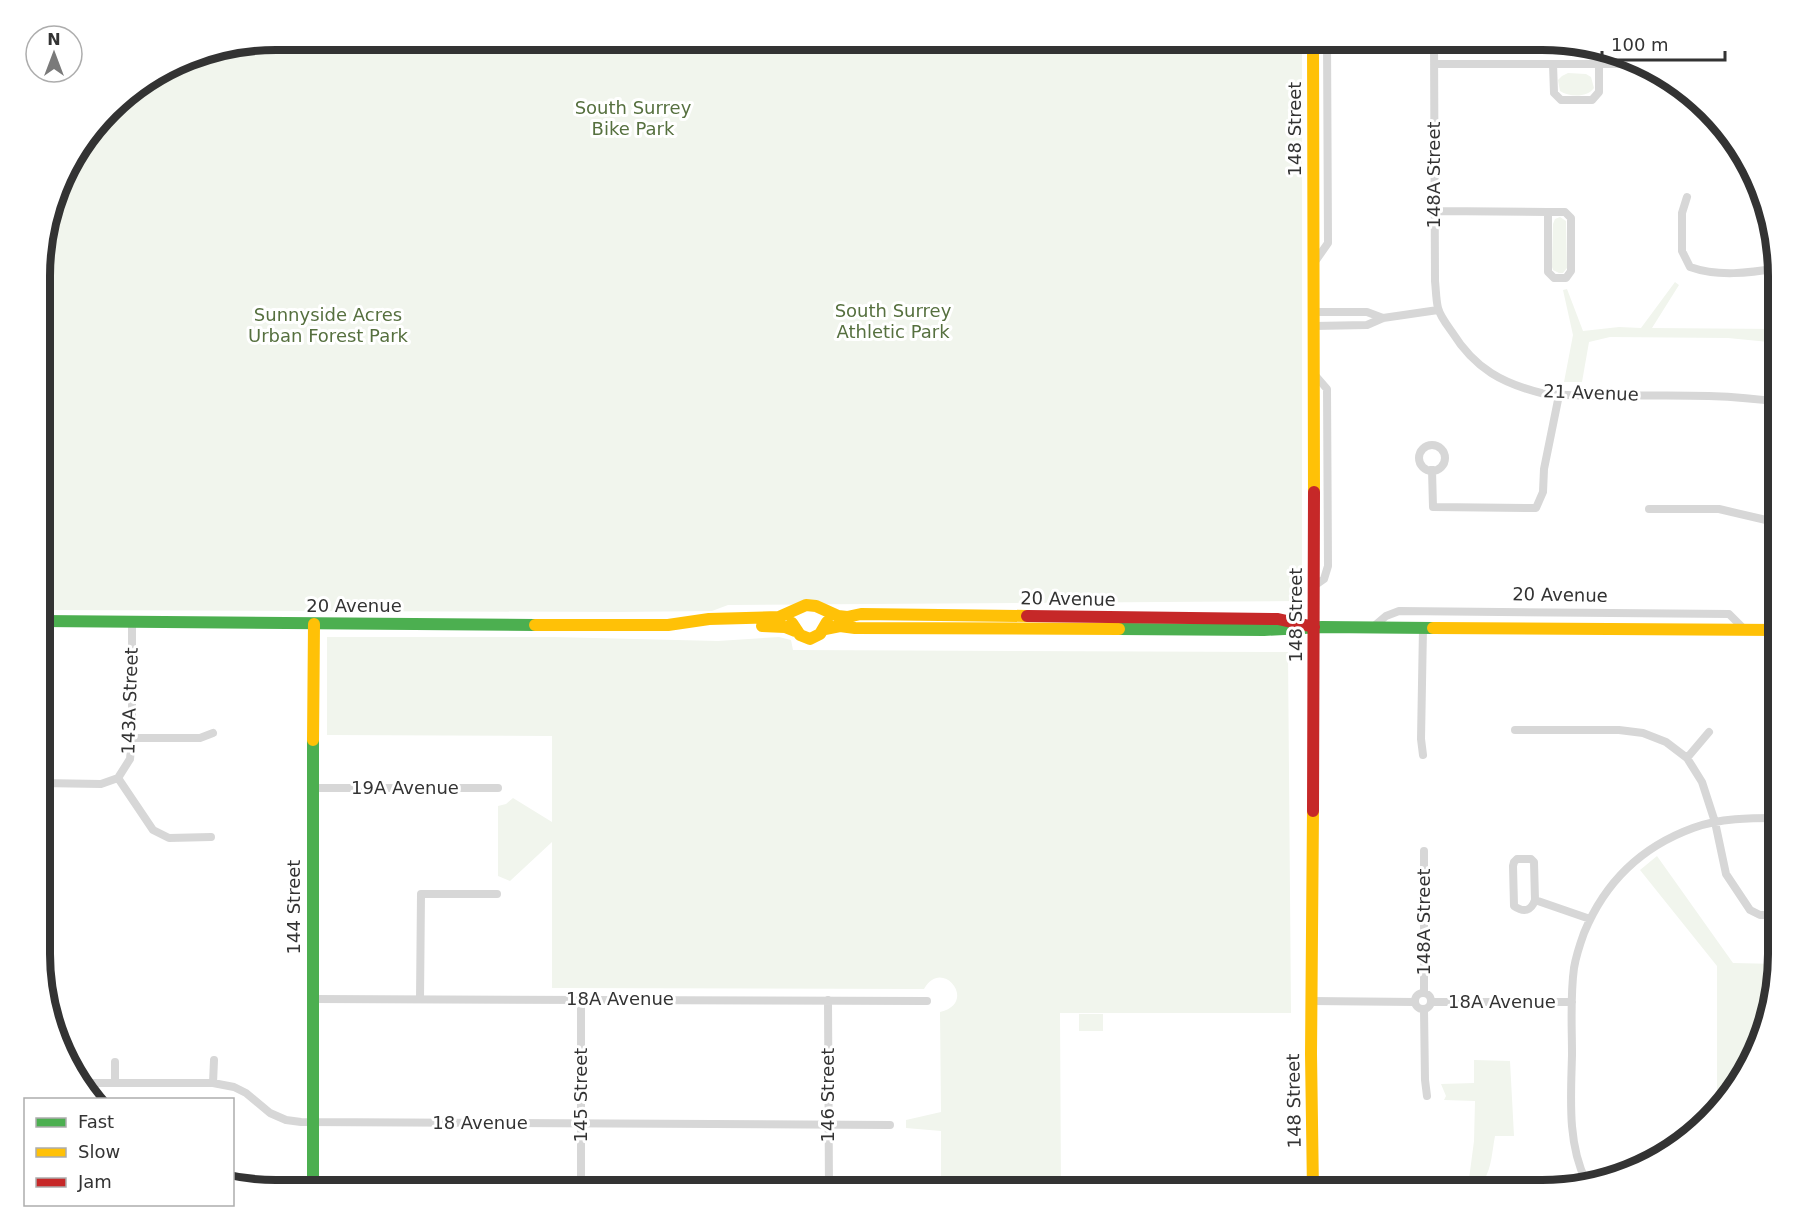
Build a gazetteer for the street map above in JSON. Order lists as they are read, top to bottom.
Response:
{
  "streets": {
    "street": [
      "148 Street",
      "148A Street",
      "21 Avenue",
      "20 Avenue",
      "143A Street",
      "19A Avenue",
      "144 Street",
      "18A Avenue",
      "145 Street",
      "146 Street",
      "18 Avenue"
    ]
  },
  "crossings": [
    ["148 Street", "20 Avenue"],
    ["148A Street", "21 Avenue"],
    ["148A Street", "18A Avenue"],
    ["20 Avenue", "143A Street"],
    ["20 Avenue", "144 Street"],
    ["19A Avenue", "144 Street"],
    ["144 Street", "18A Avenue"],
    ["144 Street", "18 Avenue"],
    ["18A Avenue", "145 Street"],
    ["18A Avenue", "146 Street"],
    ["145 Street", "18 Avenue"],
    ["146 Street", "18 Avenue"]
  ],
  "parks": ["South Surrey Bike Park", "South Surrey Athletic Park", "Sunnyside Acres Urban Forest Park"],
  "legend": ["Fast", "Slow", "Jam"],
  "scale_bar": "100 m",
  "north": "top"
}
